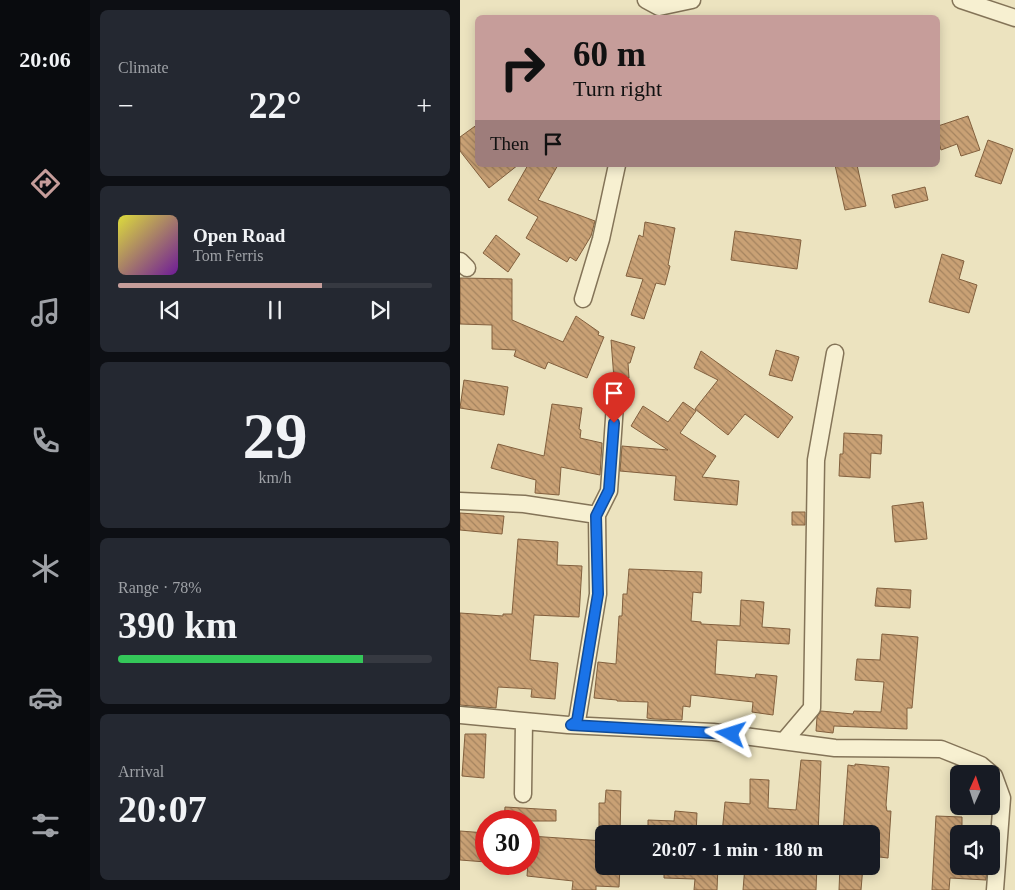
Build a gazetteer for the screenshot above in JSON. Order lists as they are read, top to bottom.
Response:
{
  "north": "top",
  "page": {
    "tabs": "20:06",
    "tile": [
      "Climate",
      ["29", "km/h"],
      ["Range · 78%", "390 km"],
      ["Arrival", "20:07"]
    ],
    "turn": ["60 m", "Turn right"],
    "heat": ["−", "22°", "+"],
    "then": "Then",
    "song": ["Open Road", "Tom Ferris"],
    "limit": "30",
    "trip": "20:07 · 1 min · 180 m"
  }
}
